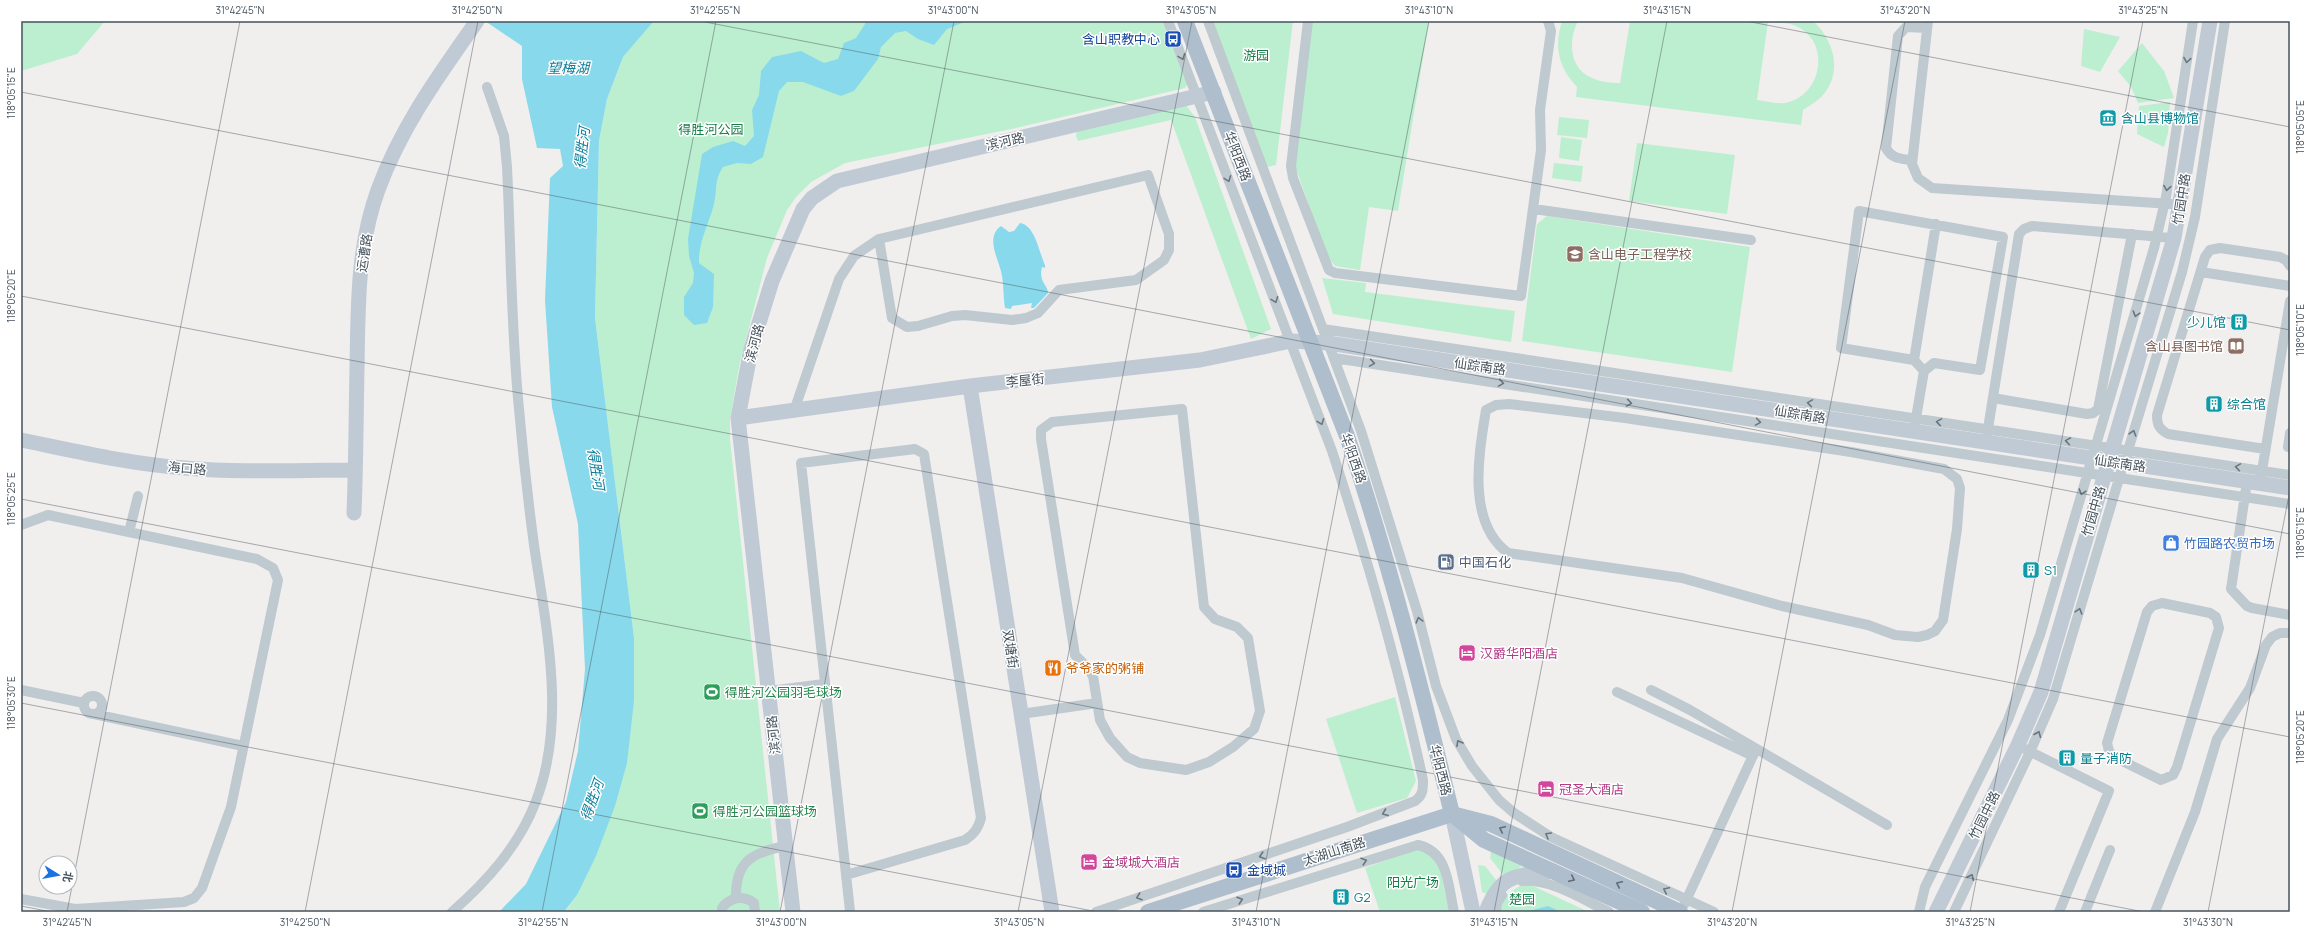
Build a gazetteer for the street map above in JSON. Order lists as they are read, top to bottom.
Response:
{
  "streets": {
    "main road": [
      "滨河路",
      "华阳西路",
      "竹园中路",
      "运漕路",
      "仙踪南路",
      "李屋街",
      "海口路",
      "双塘街",
      "太湖山南路"
    ]
  },
  "crossings": [
    ["滨河路", "华阳西路"],
    ["滨河路", "李屋街"],
    ["华阳西路", "仙踪南路"],
    ["华阳西路", "李屋街"],
    ["华阳西路", "太湖山南路"],
    ["竹园中路", "仙踪南路"],
    ["运漕路", "海口路"],
    ["仙踪南路", "李屋街"],
    ["李屋街", "双塘街"]
  ],
  "water": ["望梅湖", "得胜河"],
  "parks": [
    "游园",
    "得胜河公园",
    "阳光广场",
    "楚园"
  ],
  "places": {
    "bus stop": ["含山职教中心", "金域城"],
    "museum": ["含山县博物馆"],
    "school or university": ["含山电子工程学校"],
    "building": [
      "少儿馆",
      "综合馆",
      "S1",
      "量子消防",
      "G2"
    ],
    "library": ["含山县图书馆"],
    "shop": ["竹园路农贸市场"],
    "fuel station": ["中国石化"],
    "hotel": ["汉爵华阳酒店", "冠圣大酒店", "金域城大酒店"],
    "restaurant": ["爷爷家的粥铺"],
    "sports": ["得胜河公园羽毛球场", "得胜河公园篮球场"]
  },
  "north": "right",
  "coordinates": [
    "31°42'45\"N",
    "31°42'50\"N",
    "31°42'55\"N",
    "31°43'00\"N",
    "31°43'05\"N",
    "31°43'10\"N",
    "31°43'15\"N",
    "31°43'20\"N",
    "31°43'25\"N",
    "118°05'15\"E",
    "118°05'05\"E",
    "118°05'20\"E",
    "118°05'10\"E",
    "118°05'25\"E",
    "118°05'30\"E",
    "31°43'30\"N"
  ]
}
